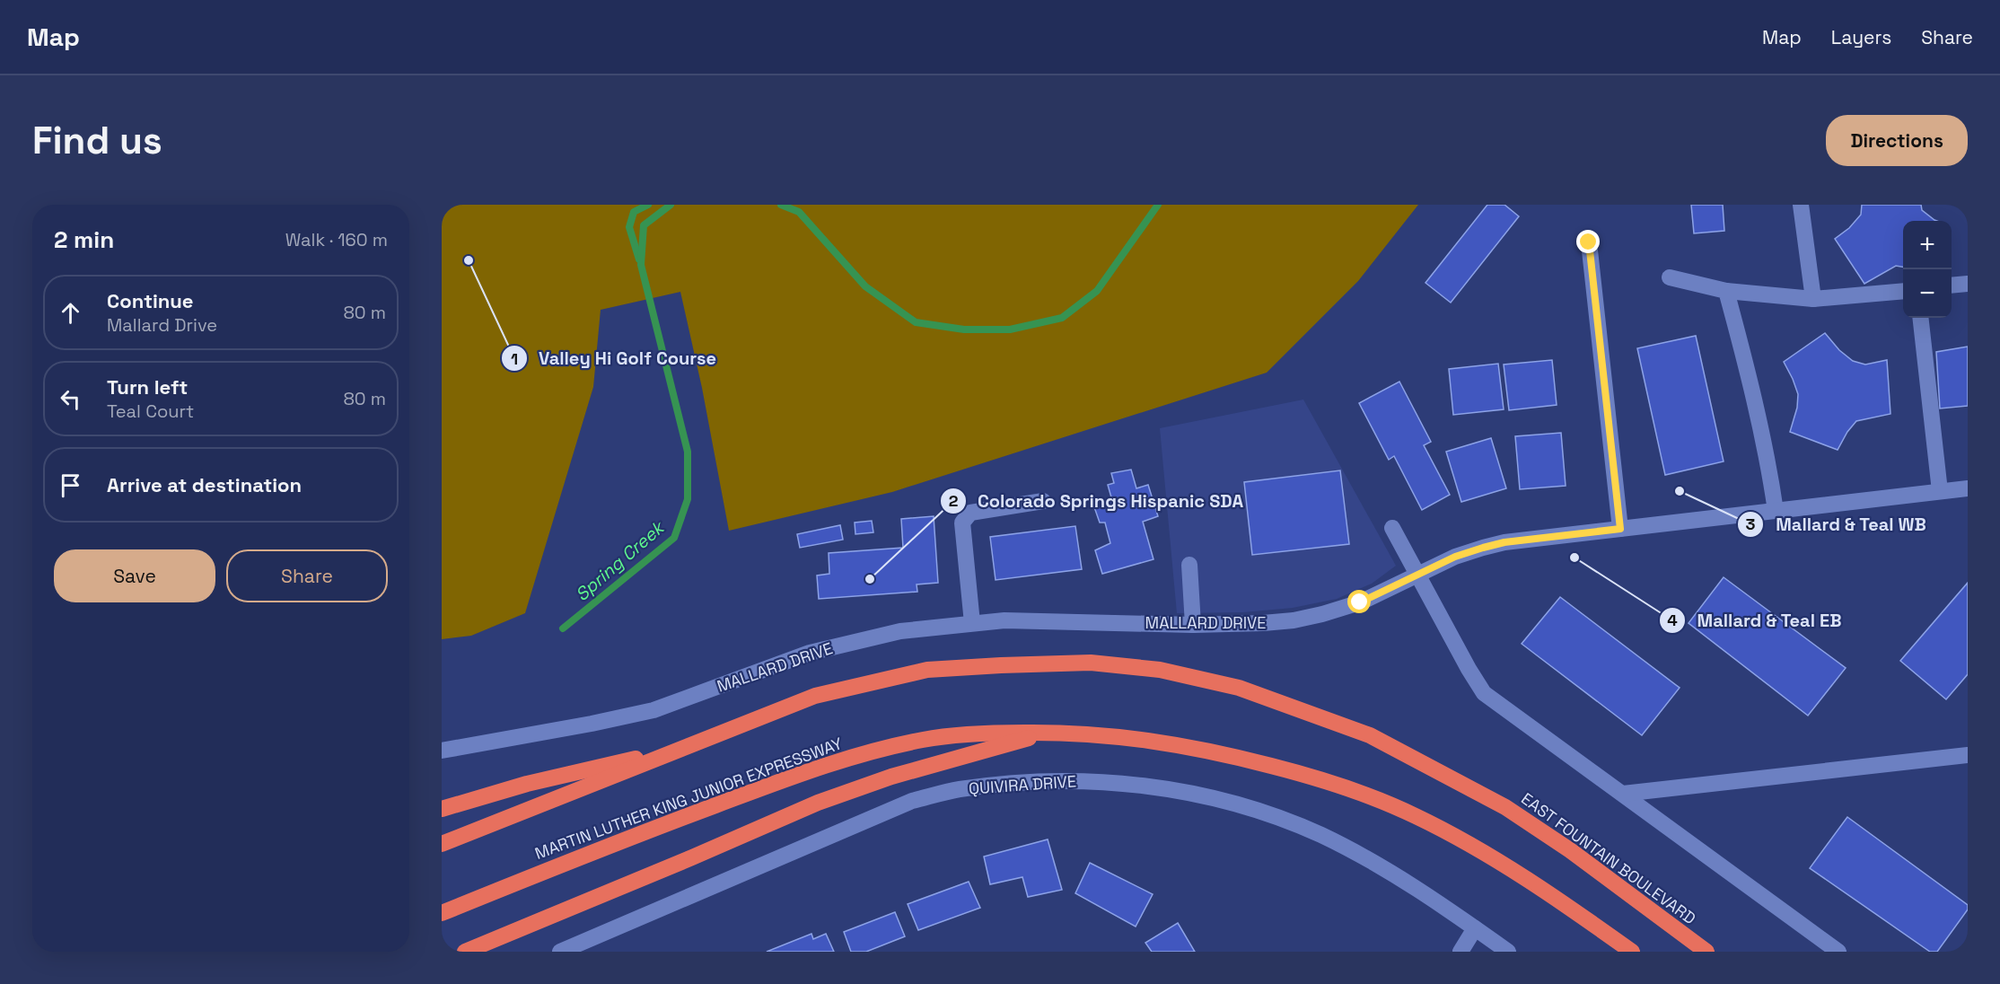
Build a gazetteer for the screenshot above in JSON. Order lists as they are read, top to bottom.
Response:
{
  "streets": {
    "highway": ["MARTIN LUTHER KING JUNIOR EXPRESSWAY", "EAST FOUNTAIN BOULEVARD"],
    "street": ["MALLARD DRIVE", "QUIVIRA DRIVE"]
  },
  "water": ["Spring Creek"],
  "places": [
    "Valley Hi Golf Course",
    "Mallard & Teal WB",
    "Mallard & Teal EB",
    "Colorado Springs Hispanic SDA"
  ],
  "page": {
    "header": "Map",
    "nav": ["Map", "Layers", "Share"],
    "buttons": [
      "Directions",
      ["Save", "Share"]
    ],
    "title": "Find us",
    "heading": ["2 min", "Walk · 160 m"],
    "map_buttons": ["+", "−"],
    "list": [
      ["Continue", "Mallard Drive", "80 m"],
      ["Turn left", "Teal Court", "80 m"],
      "Arrive at destination"
    ]
  }
}
